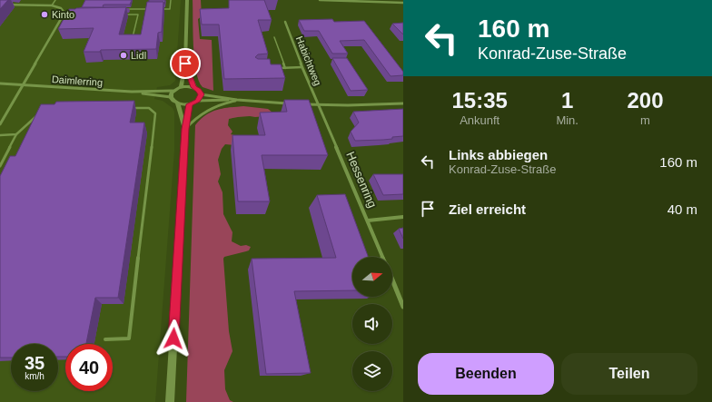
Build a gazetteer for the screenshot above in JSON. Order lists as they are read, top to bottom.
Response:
{
  "streets": {
    "street": ["Habichtweg", "Daimlerring", "Hessenring"]
  },
  "crossings": [
    ["Habichtweg", "Hessenring"]
  ],
  "places": ["Kinto", "Lidl"],
  "north": "right",
  "page": {
    "turn": ["160 m", "Konrad-Zuse-Straße"],
    "eta": [
      "15:35",
      "Ankunft",
      "1",
      "Min.",
      "200",
      "m"
    ],
    "list": [
      {
        "name": "Links abbiegen",
        "note": "Konrad-Zuse-Straße",
        "value": "160 m"
      },
      {
        "name": "Ziel erreicht",
        "value": "40 m"
      }
    ],
    "speed": "35 km/h",
    "limit": "40",
    "buttons": ["Beenden", "Teilen"]
  }
}
